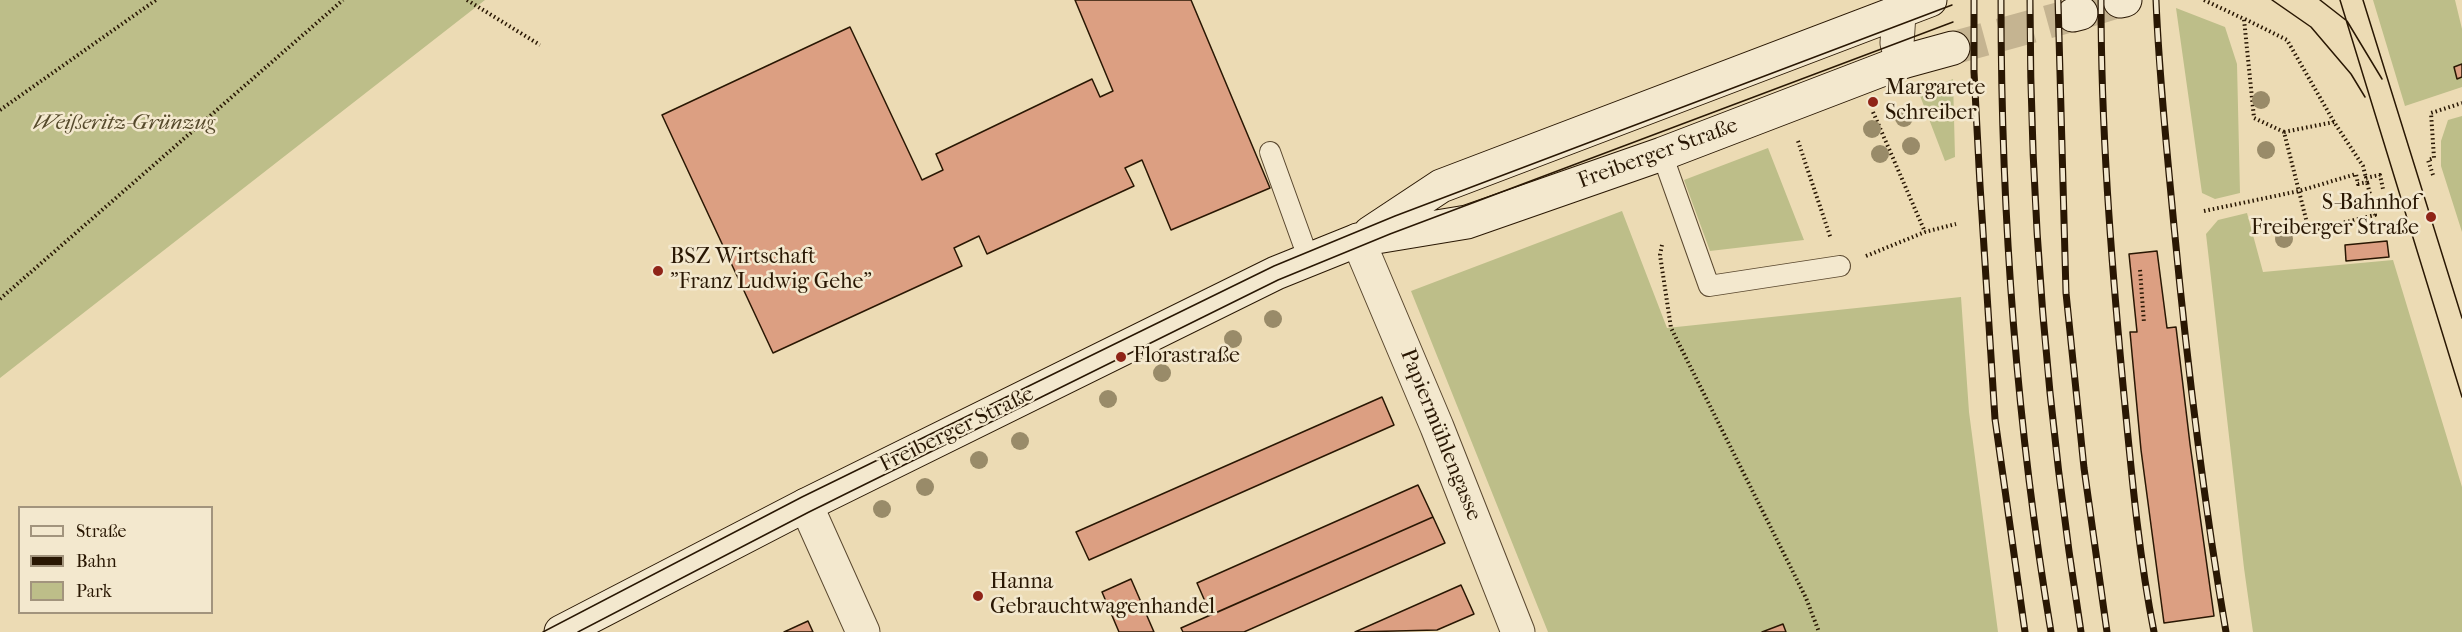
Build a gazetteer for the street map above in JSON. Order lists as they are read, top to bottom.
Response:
{
  "streets": {
    "street": ["Freiberger Straße", "Papiermühlengasse"]
  },
  "crossings": [
    ["Freiberger Straße", "Papiermühlengasse"]
  ],
  "parks": ["Weißeritz-Grünzug"],
  "places": [
    "Margarete Schreiber",
    "S-Bahnhof Freiberger Straße",
    "BSZ Wirtschaft \"Franz Ludwig Gehe\"",
    "Florastraße",
    "Hanna Gebrauchtwagenhandel"
  ],
  "legend": ["Straße", "Bahn", "Park"]
}
